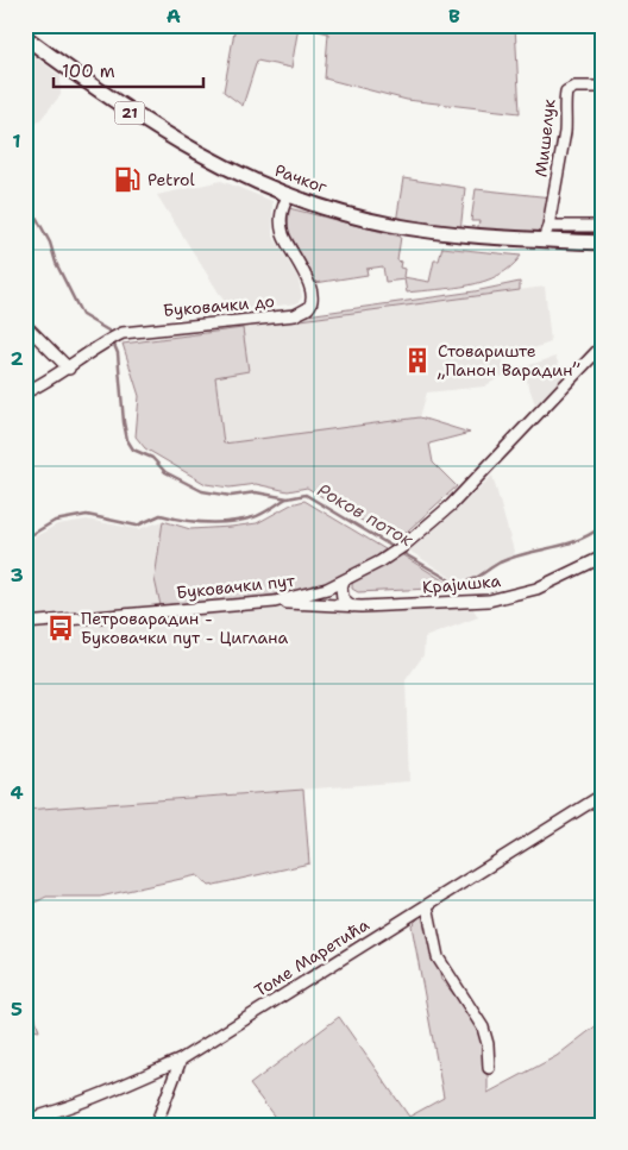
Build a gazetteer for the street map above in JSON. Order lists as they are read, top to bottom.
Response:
{
  "streets": {
    "main road": ["21", "Рачког"],
    "street": [
      "Мишелук",
      "Буковачки до",
      "Крајишка",
      "Буковачки пут",
      "Томе Маретића"
    ]
  },
  "crossings": [
    ["Рачког", "Буковачки до"],
    ["Крајишка", "Буковачки пут"]
  ],
  "water": ["Роков поток"],
  "places": {
    "fuel station": ["Petrol"],
    "building": ["Стовариште „Панон Варадин”"],
    "bus stop": ["Петроварадин - Буковачки пут - Циглана"]
  },
  "scale_bar": "100 m",
  "grid": {
    "columns": ["A", "B"],
    "rows": [
      "1",
      "2",
      "3",
      "4",
      "5"
    ]
  }
}
